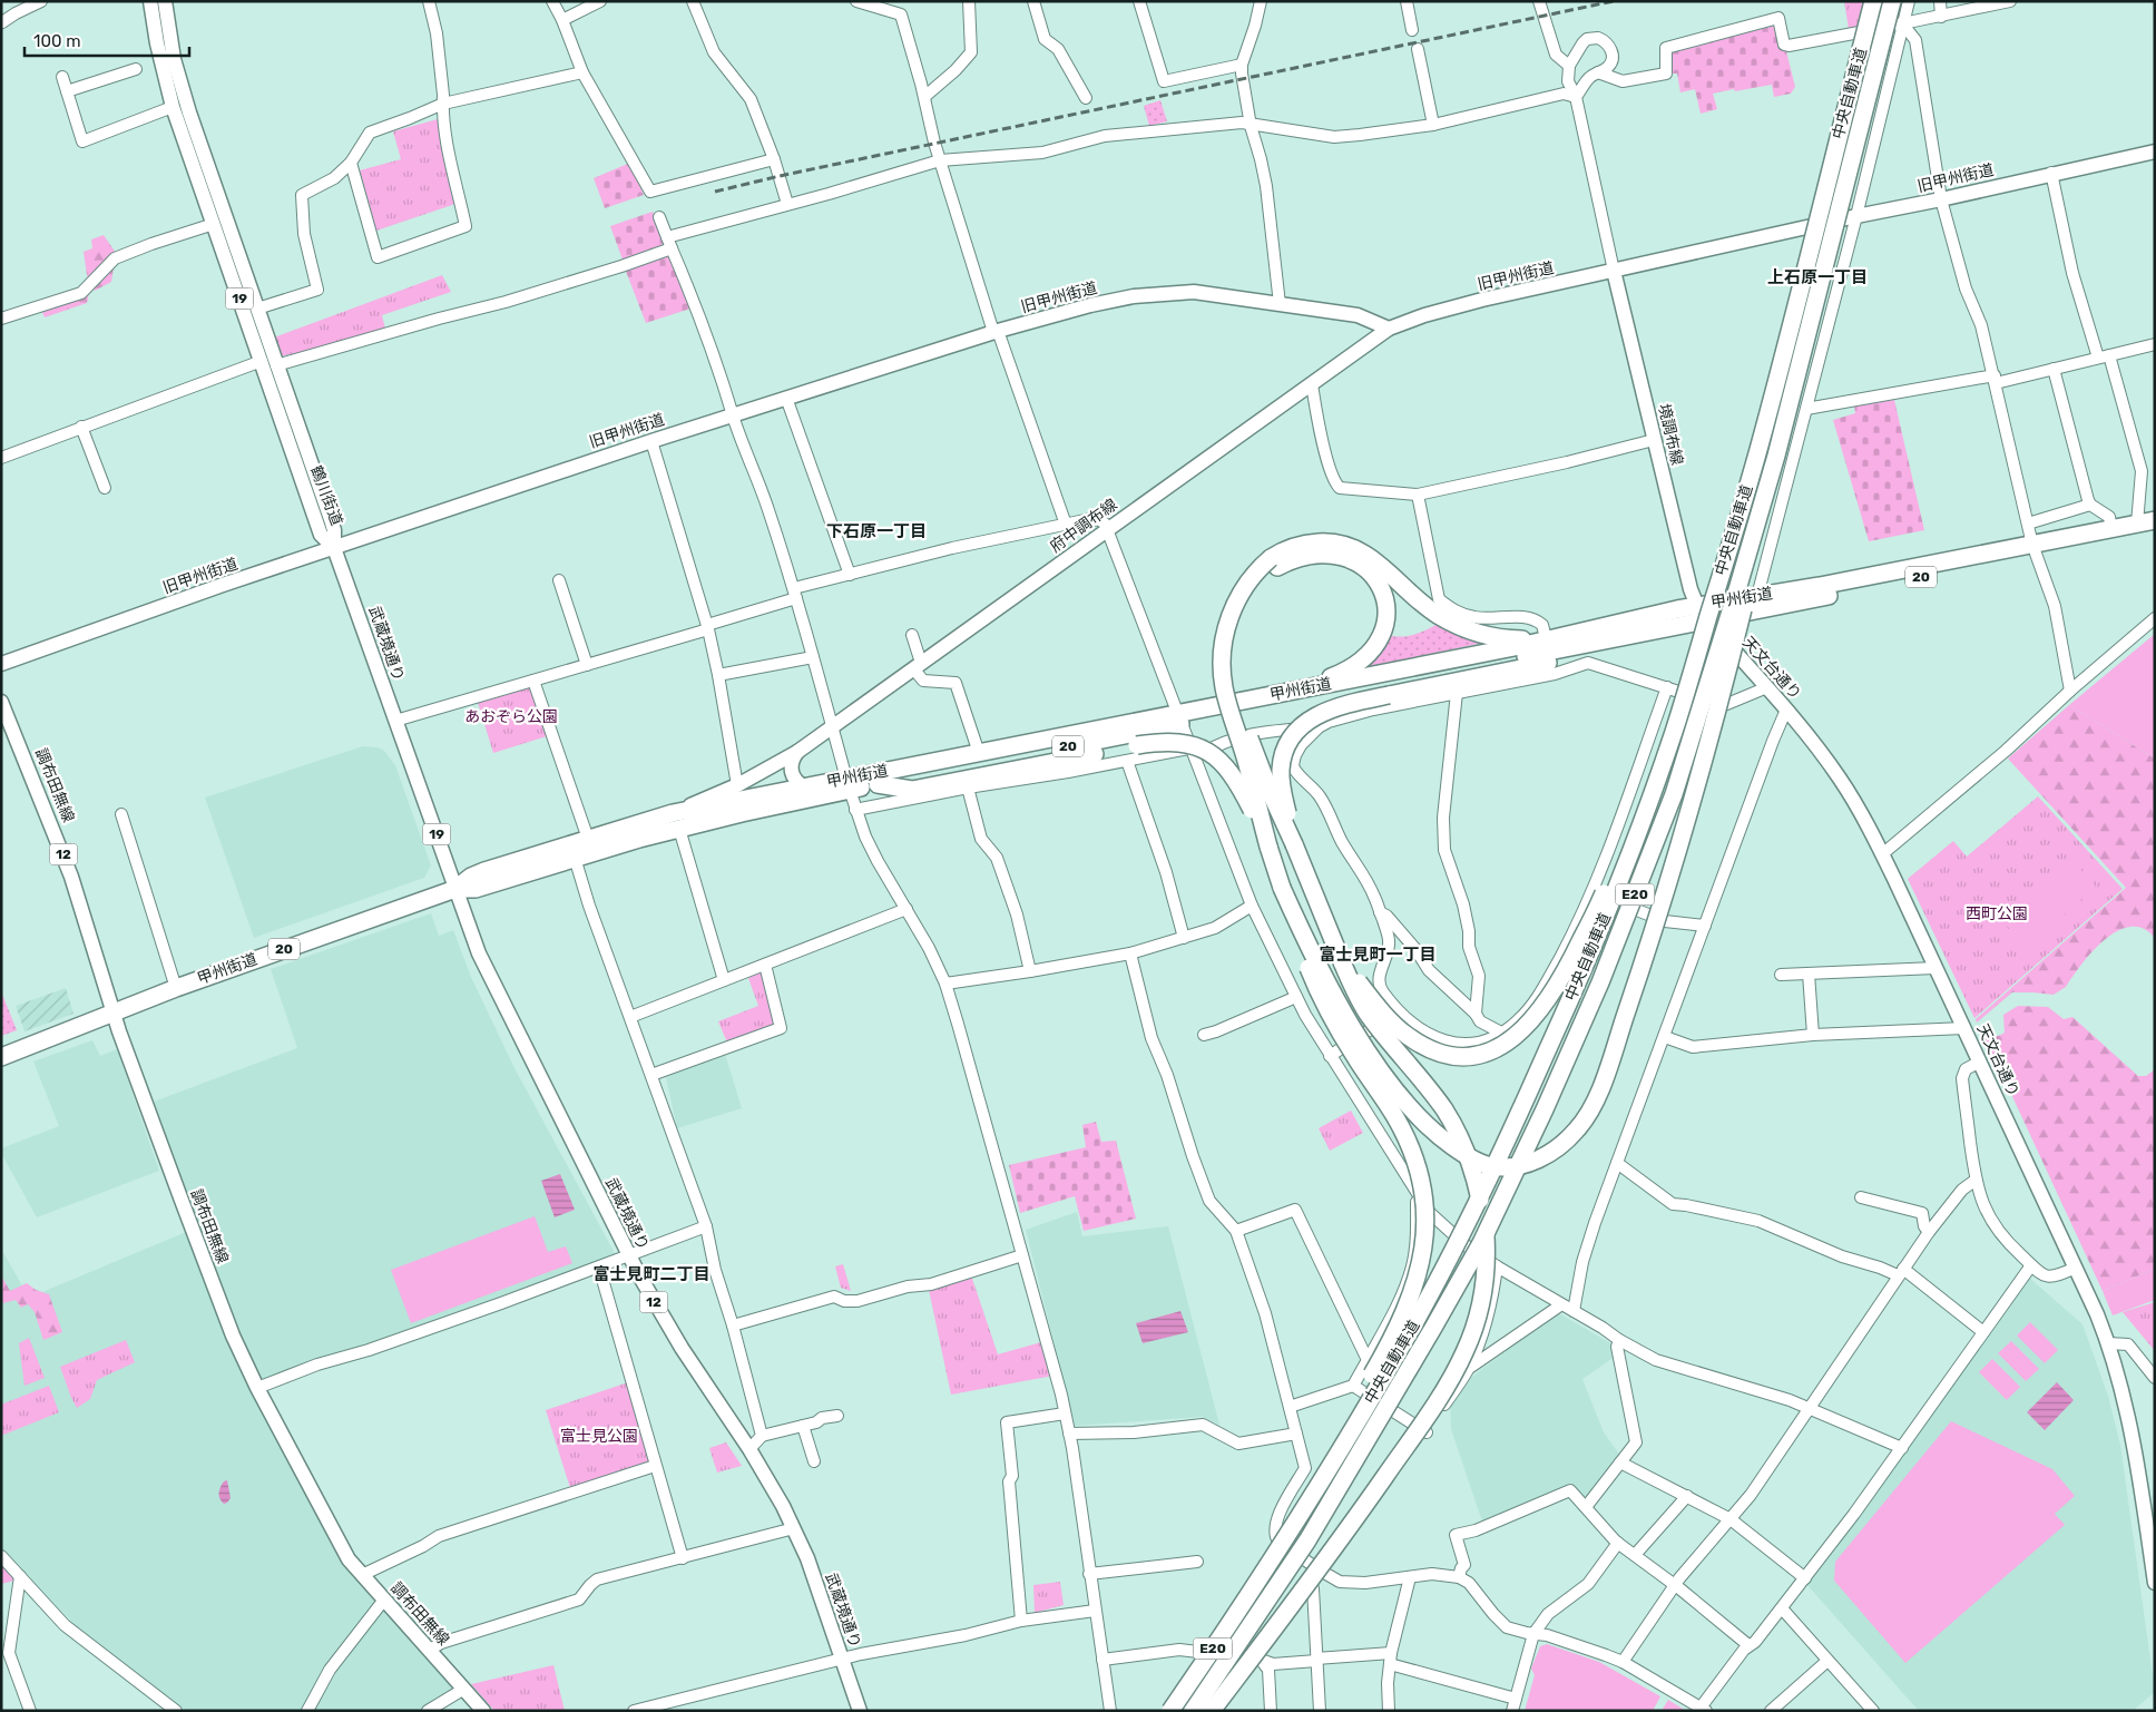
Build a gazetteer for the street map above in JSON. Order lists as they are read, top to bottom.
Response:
{
  "streets": {
    "highway": [
      "中央自動車道",
      "20",
      "甲州街道",
      "E20"
    ],
    "main road": [
      "旧甲州街道",
      "19",
      "境調布線",
      "鶴川街道",
      "府中調布線",
      "武蔵境通り",
      "天文台通り",
      "調布田無線",
      "12"
    ]
  },
  "crossings": [
    ["旧甲州街道", "境調布線"],
    ["旧甲州街道", "鶴川街道"],
    ["旧甲州街道", "府中調布線"],
    ["旧甲州街道", "武蔵境通り"],
    ["境調布線", "甲州街道"],
    ["境調布線", "天文台通り"],
    ["鶴川街道", "武蔵境通り"],
    ["府中調布線", "甲州街道"],
    ["甲州街道", "武蔵境通り"],
    ["甲州街道", "天文台通り"],
    ["甲州街道", "調布田無線"]
  ],
  "districts": [
    "上石原一丁目",
    "下石原一丁目",
    "富士見町一丁目",
    "富士見町二丁目"
  ],
  "parks": ["あおぞら公園", "西町公園", "富士見公園"],
  "scale_bar": "100 m"
}
